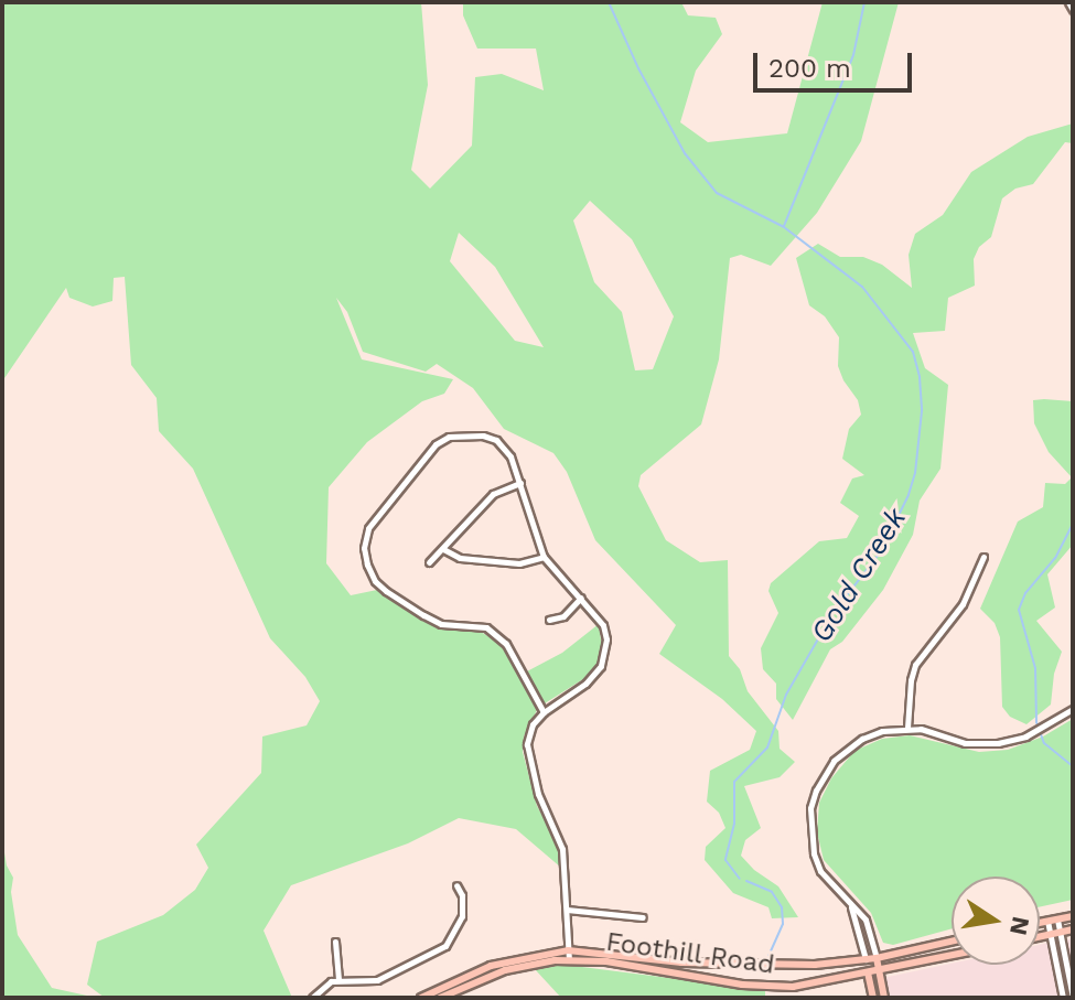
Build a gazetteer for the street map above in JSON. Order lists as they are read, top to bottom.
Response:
{
  "streets": {
    "main road": ["Foothill Road"]
  },
  "water": ["Gold Creek"],
  "scale_bar": "200 m",
  "north": "right"
}
